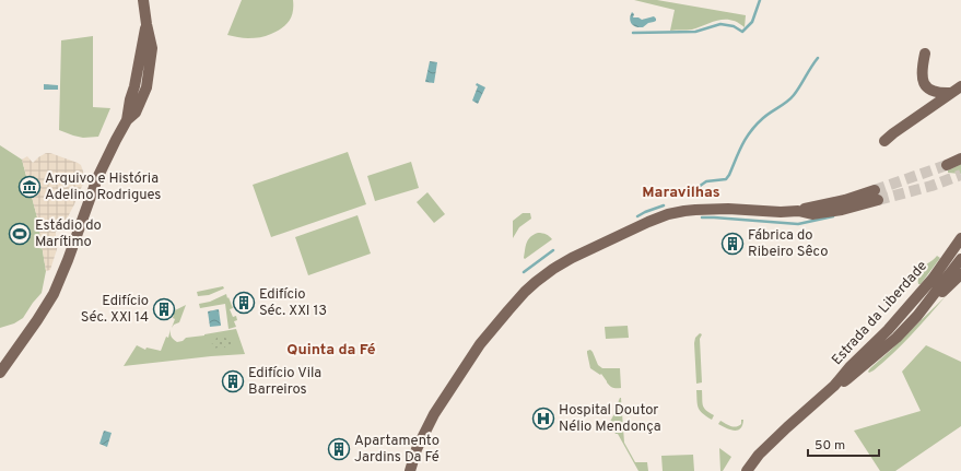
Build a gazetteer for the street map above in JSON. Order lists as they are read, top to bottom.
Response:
{
  "streets": {
    "main road": ["Estrada da Liberdade"]
  },
  "districts": ["Maravilhas", "Quinta da Fé"],
  "places": {
    "museum": ["Arquivo e História Adelino Rodrigues"],
    "sports": ["Estádio do Marítimo"],
    "building": [
      "Fábrica do Ribeiro Sêco",
      "Edifício Séc. XXI 13",
      "Edifício Séc. XXI 14",
      "Edifício Vila Barreiros",
      "Apartamento Jardins Da Fé"
    ],
    "hospital": ["Hospital Doutor Nélio Mendonça"]
  },
  "scale_bar": "50 m"
}
